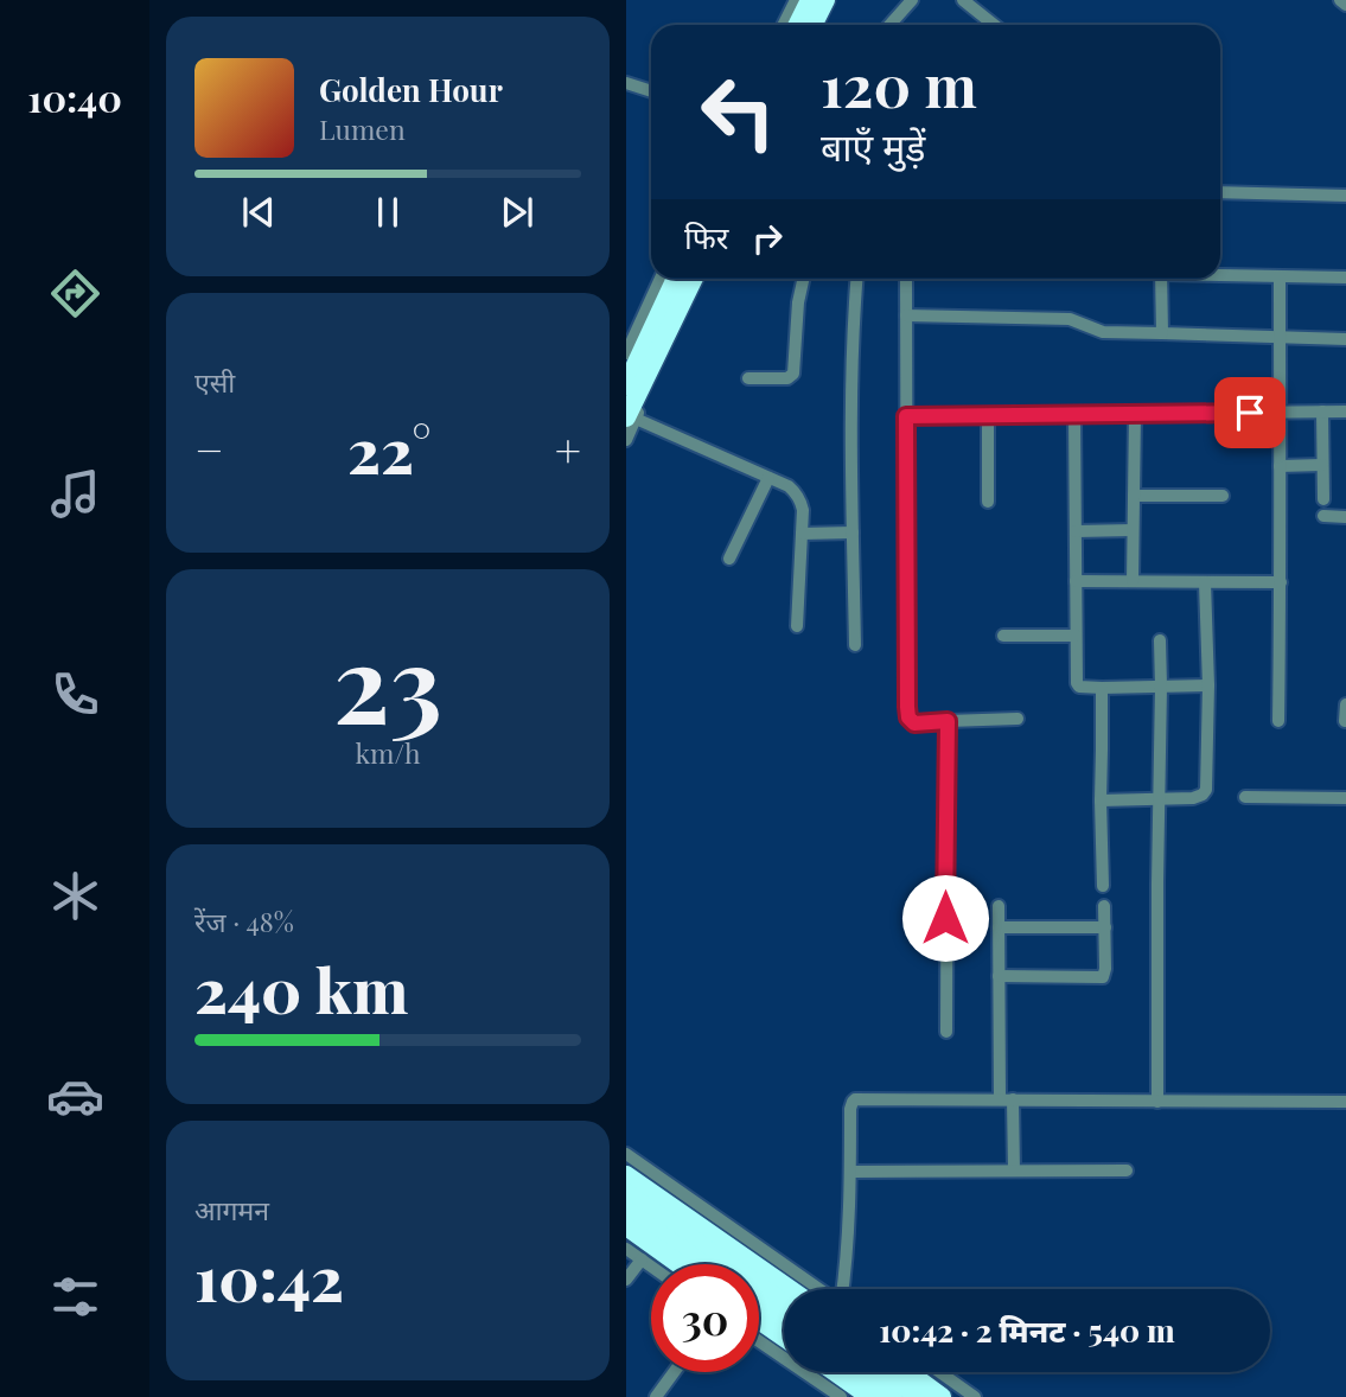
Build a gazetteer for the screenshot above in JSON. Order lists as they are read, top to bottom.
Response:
{
  "page": {
    "tabs": "10:40",
    "turn": ["120 m", "बाएँ मुड़ें"],
    "song": ["Golden Hour", "Lumen"],
    "then": "फिर",
    "tile": [
      "एसी",
      ["23", "km/h"],
      ["रेंज · 48%", "240 km"],
      ["आगमन", "10:42"]
    ],
    "heat": ["−", "22°", "+"],
    "limit": "30",
    "trip": "10:42 · 2 मिनट · 540 m"
  }
}
